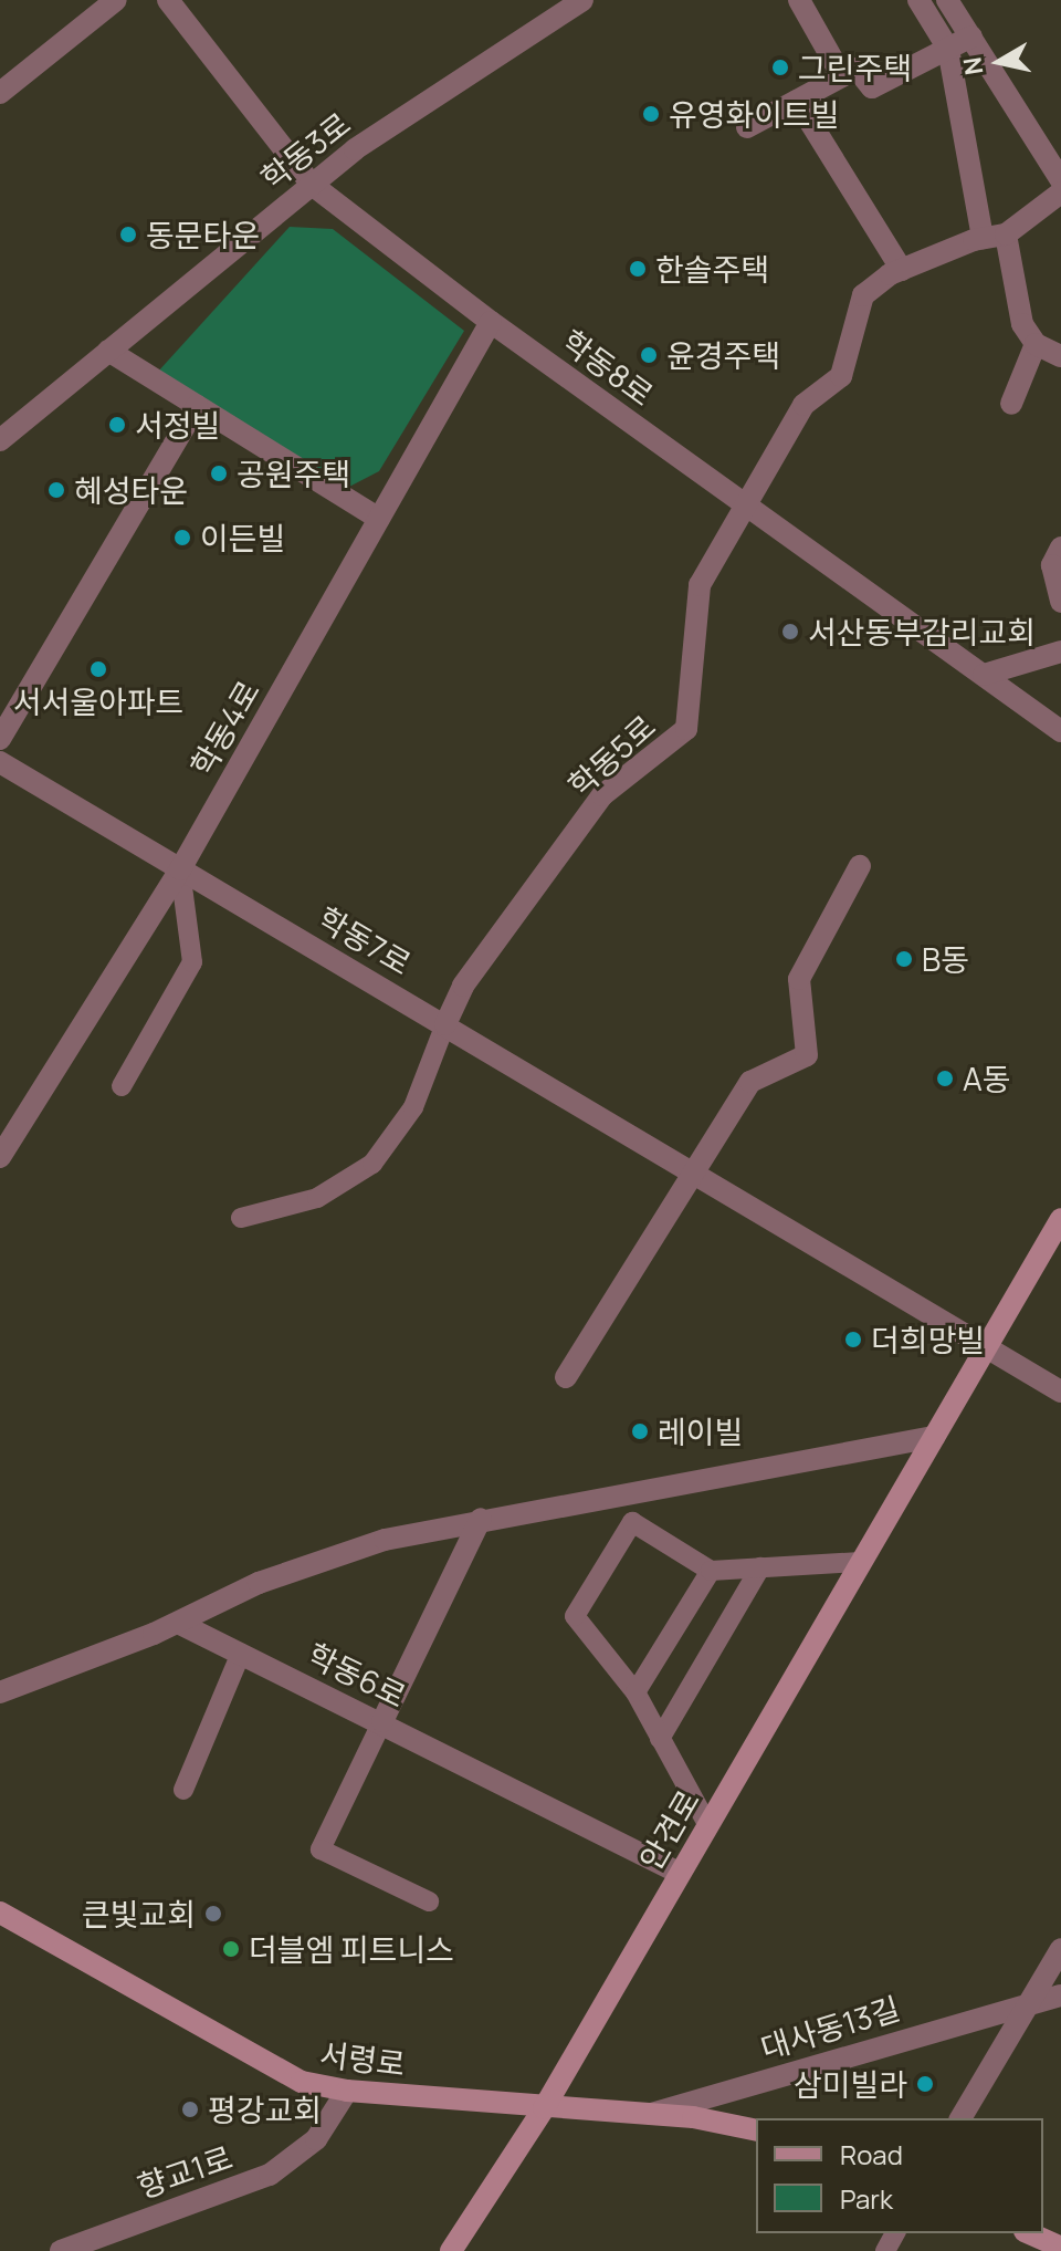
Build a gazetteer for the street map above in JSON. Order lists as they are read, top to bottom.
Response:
{
  "streets": {
    "street": [
      "학동3로",
      "학동8로",
      "학동4로",
      "학동5로",
      "학동7로",
      "학동6로",
      "안견로",
      "대사동13길",
      "서령로",
      "향교1로"
    ]
  },
  "crossings": [
    ["학동3로", "학동8로"],
    ["학동8로", "학동4로"],
    ["학동8로", "학동5로"],
    ["학동4로", "학동7로"],
    ["학동5로", "학동7로"],
    ["학동7로", "안견로"],
    ["학동6로", "안견로"],
    ["안견로", "서령로"],
    ["대사동13길", "서령로"],
    ["서령로", "향교1로"]
  ],
  "places": [
    "그린주택",
    "유영화이트빌",
    "동문타운",
    "한솔주택",
    "윤경주택",
    "서정빌",
    "공원주택",
    "혜성타운",
    "이든빌",
    "서산동부감리교회",
    "서서울아파트",
    "B동",
    "A동",
    "더희망빌",
    "레이빌",
    "큰빛교회",
    "더블엠 피트니스",
    "삼미빌라",
    "평강교회"
  ],
  "legend": ["Road", "Park"],
  "north": "left"
}
